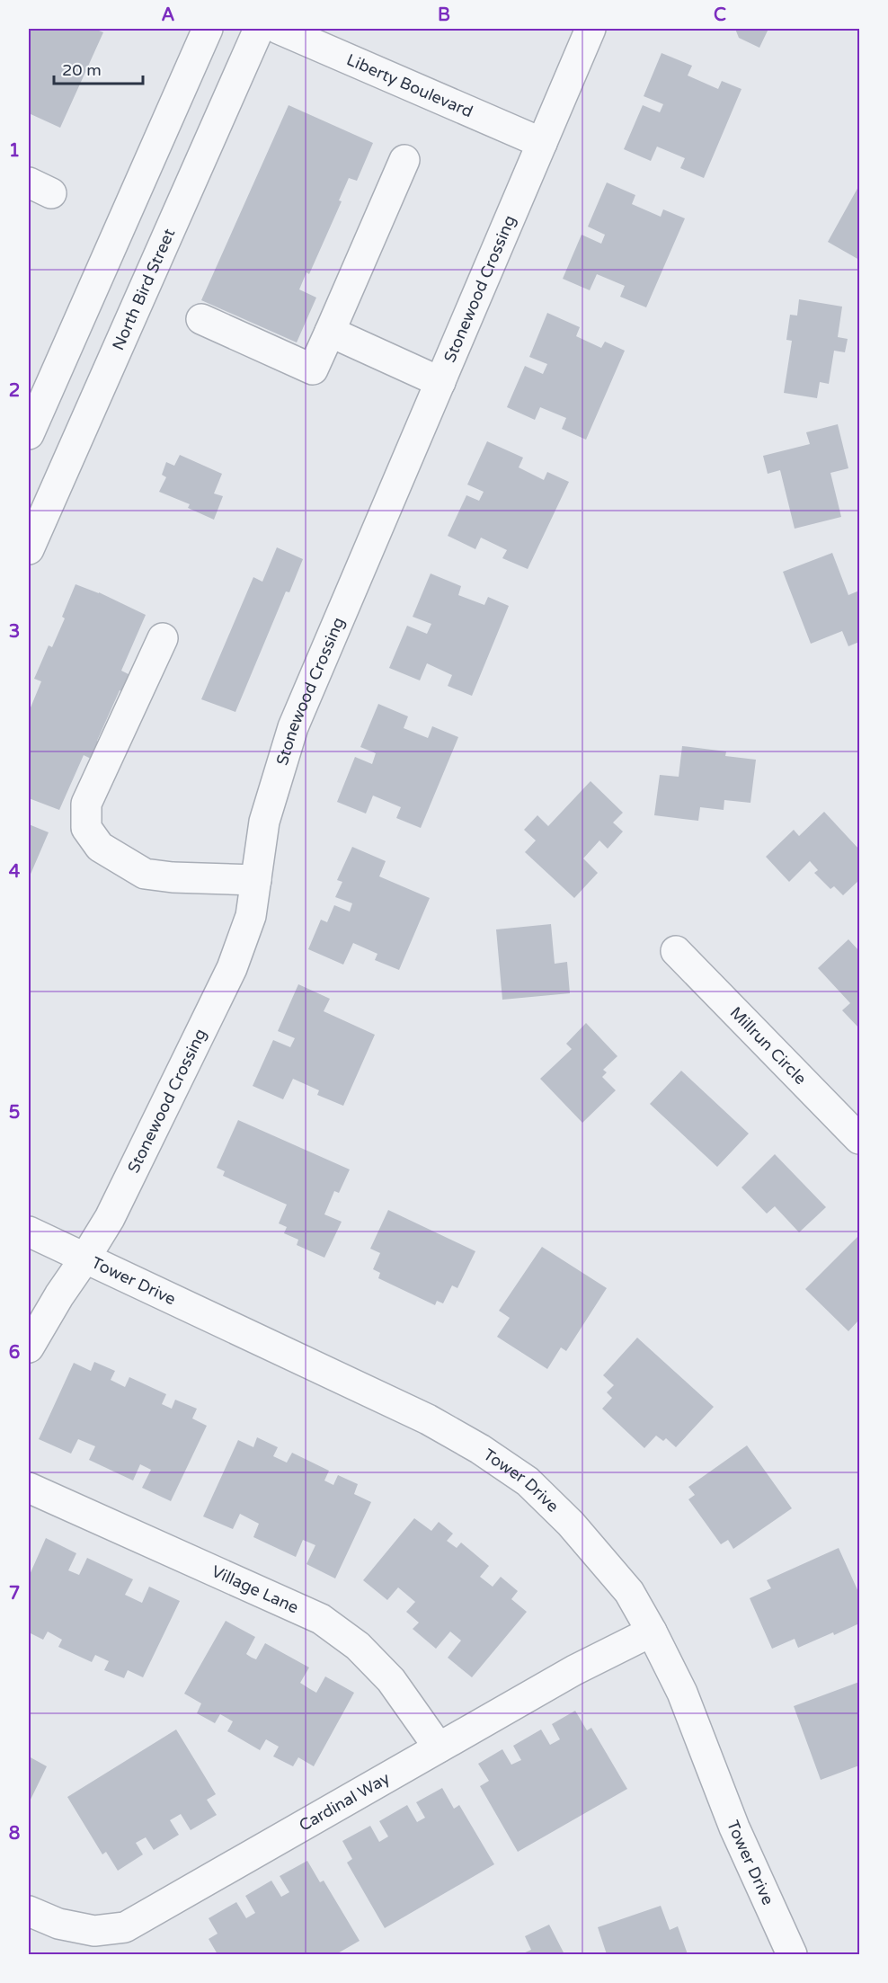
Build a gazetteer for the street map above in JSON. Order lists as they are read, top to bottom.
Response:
{
  "streets": {
    "street": [
      "Liberty Boulevard",
      "North Bird Street",
      "Stonewood Crossing",
      "Millrun Circle",
      "Tower Drive",
      "Village Lane",
      "Cardinal Way"
    ]
  },
  "crossings": [
    ["Liberty Boulevard", "Stonewood Crossing"],
    ["Stonewood Crossing", "Tower Drive"],
    ["Tower Drive", "Cardinal Way"],
    ["Village Lane", "Cardinal Way"]
  ],
  "scale_bar": "20 m",
  "grid": {
    "columns": ["A", "B", "C"],
    "rows": [
      "1",
      "2",
      "3",
      "4",
      "5",
      "6",
      "7",
      "8"
    ]
  }
}
